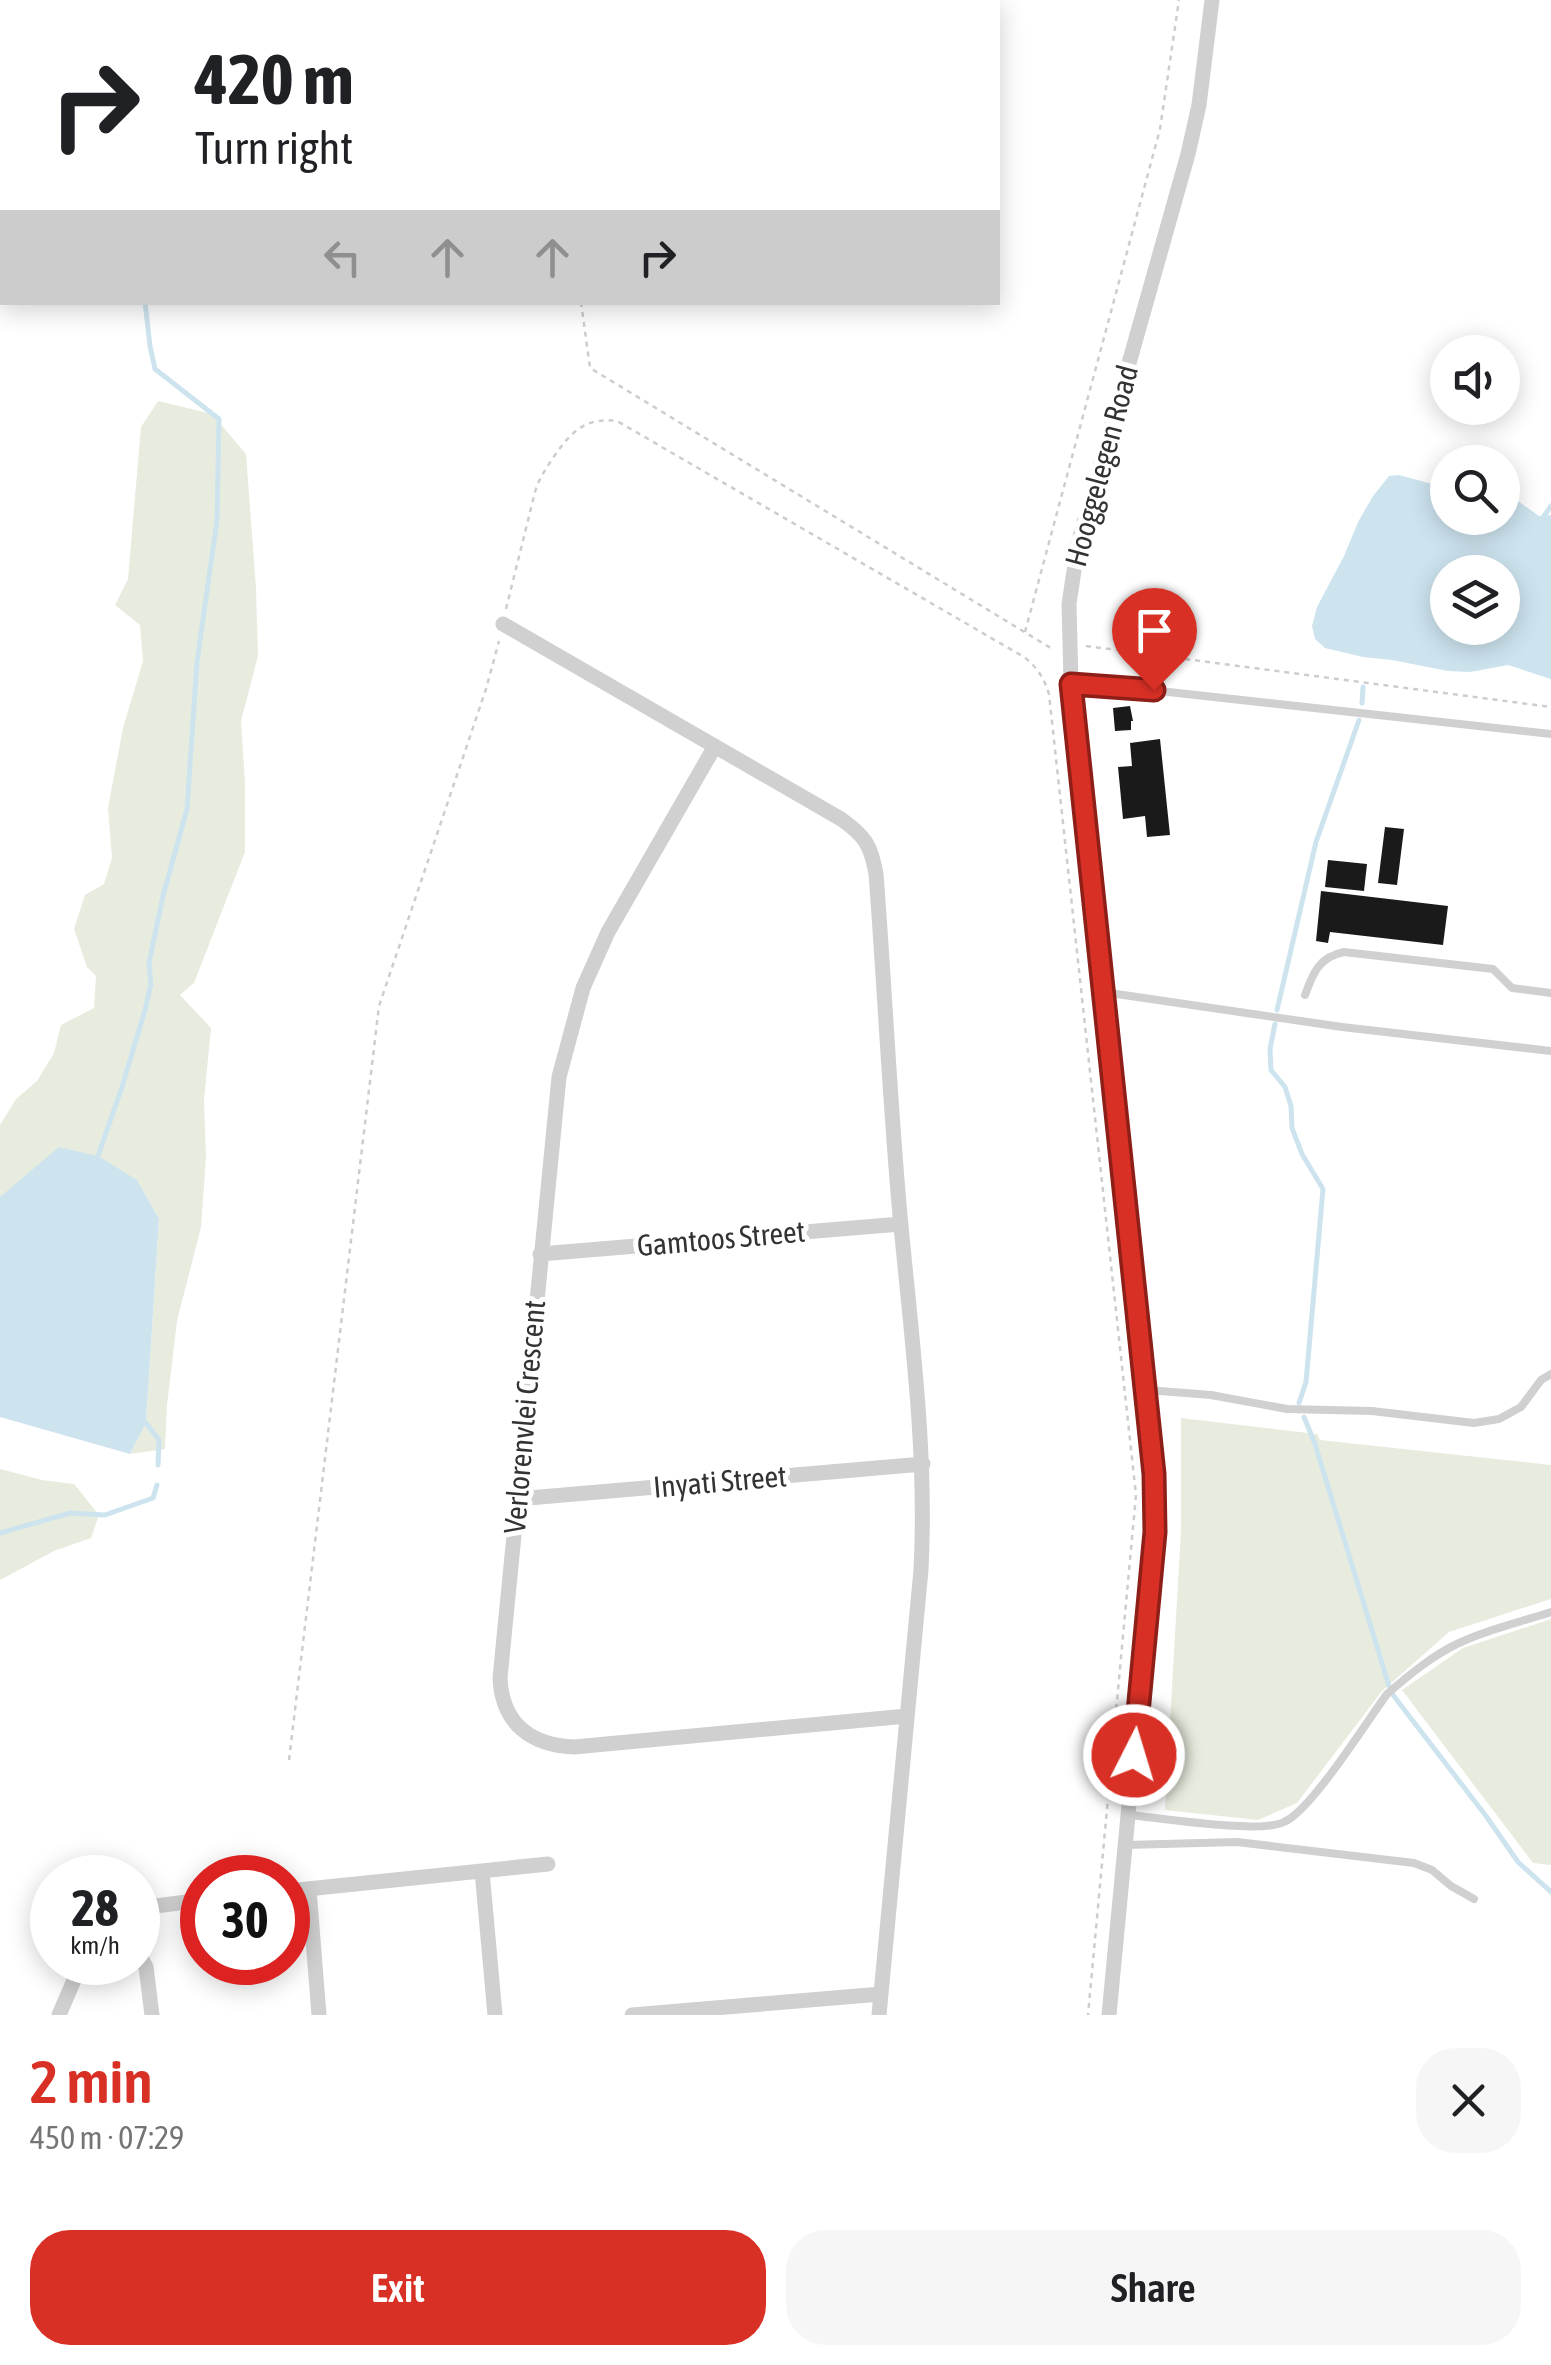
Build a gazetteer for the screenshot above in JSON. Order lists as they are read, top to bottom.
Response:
{
  "streets": {
    "street": [
      "Hooggelegen Road",
      "Gamtoos Street",
      "Verlorenvlei Crescent",
      "Inyati Street"
    ]
  },
  "crossings": [
    ["Gamtoos Street", "Verlorenvlei Crescent"],
    ["Verlorenvlei Crescent", "Inyati Street"]
  ],
  "page": {
    "turn": ["420 m", "Turn right"],
    "speed": "28 km/h",
    "limit": "30",
    "heading": ["2 min", "450 m · 07:29"],
    "buttons": ["Exit", "Share"]
  }
}
